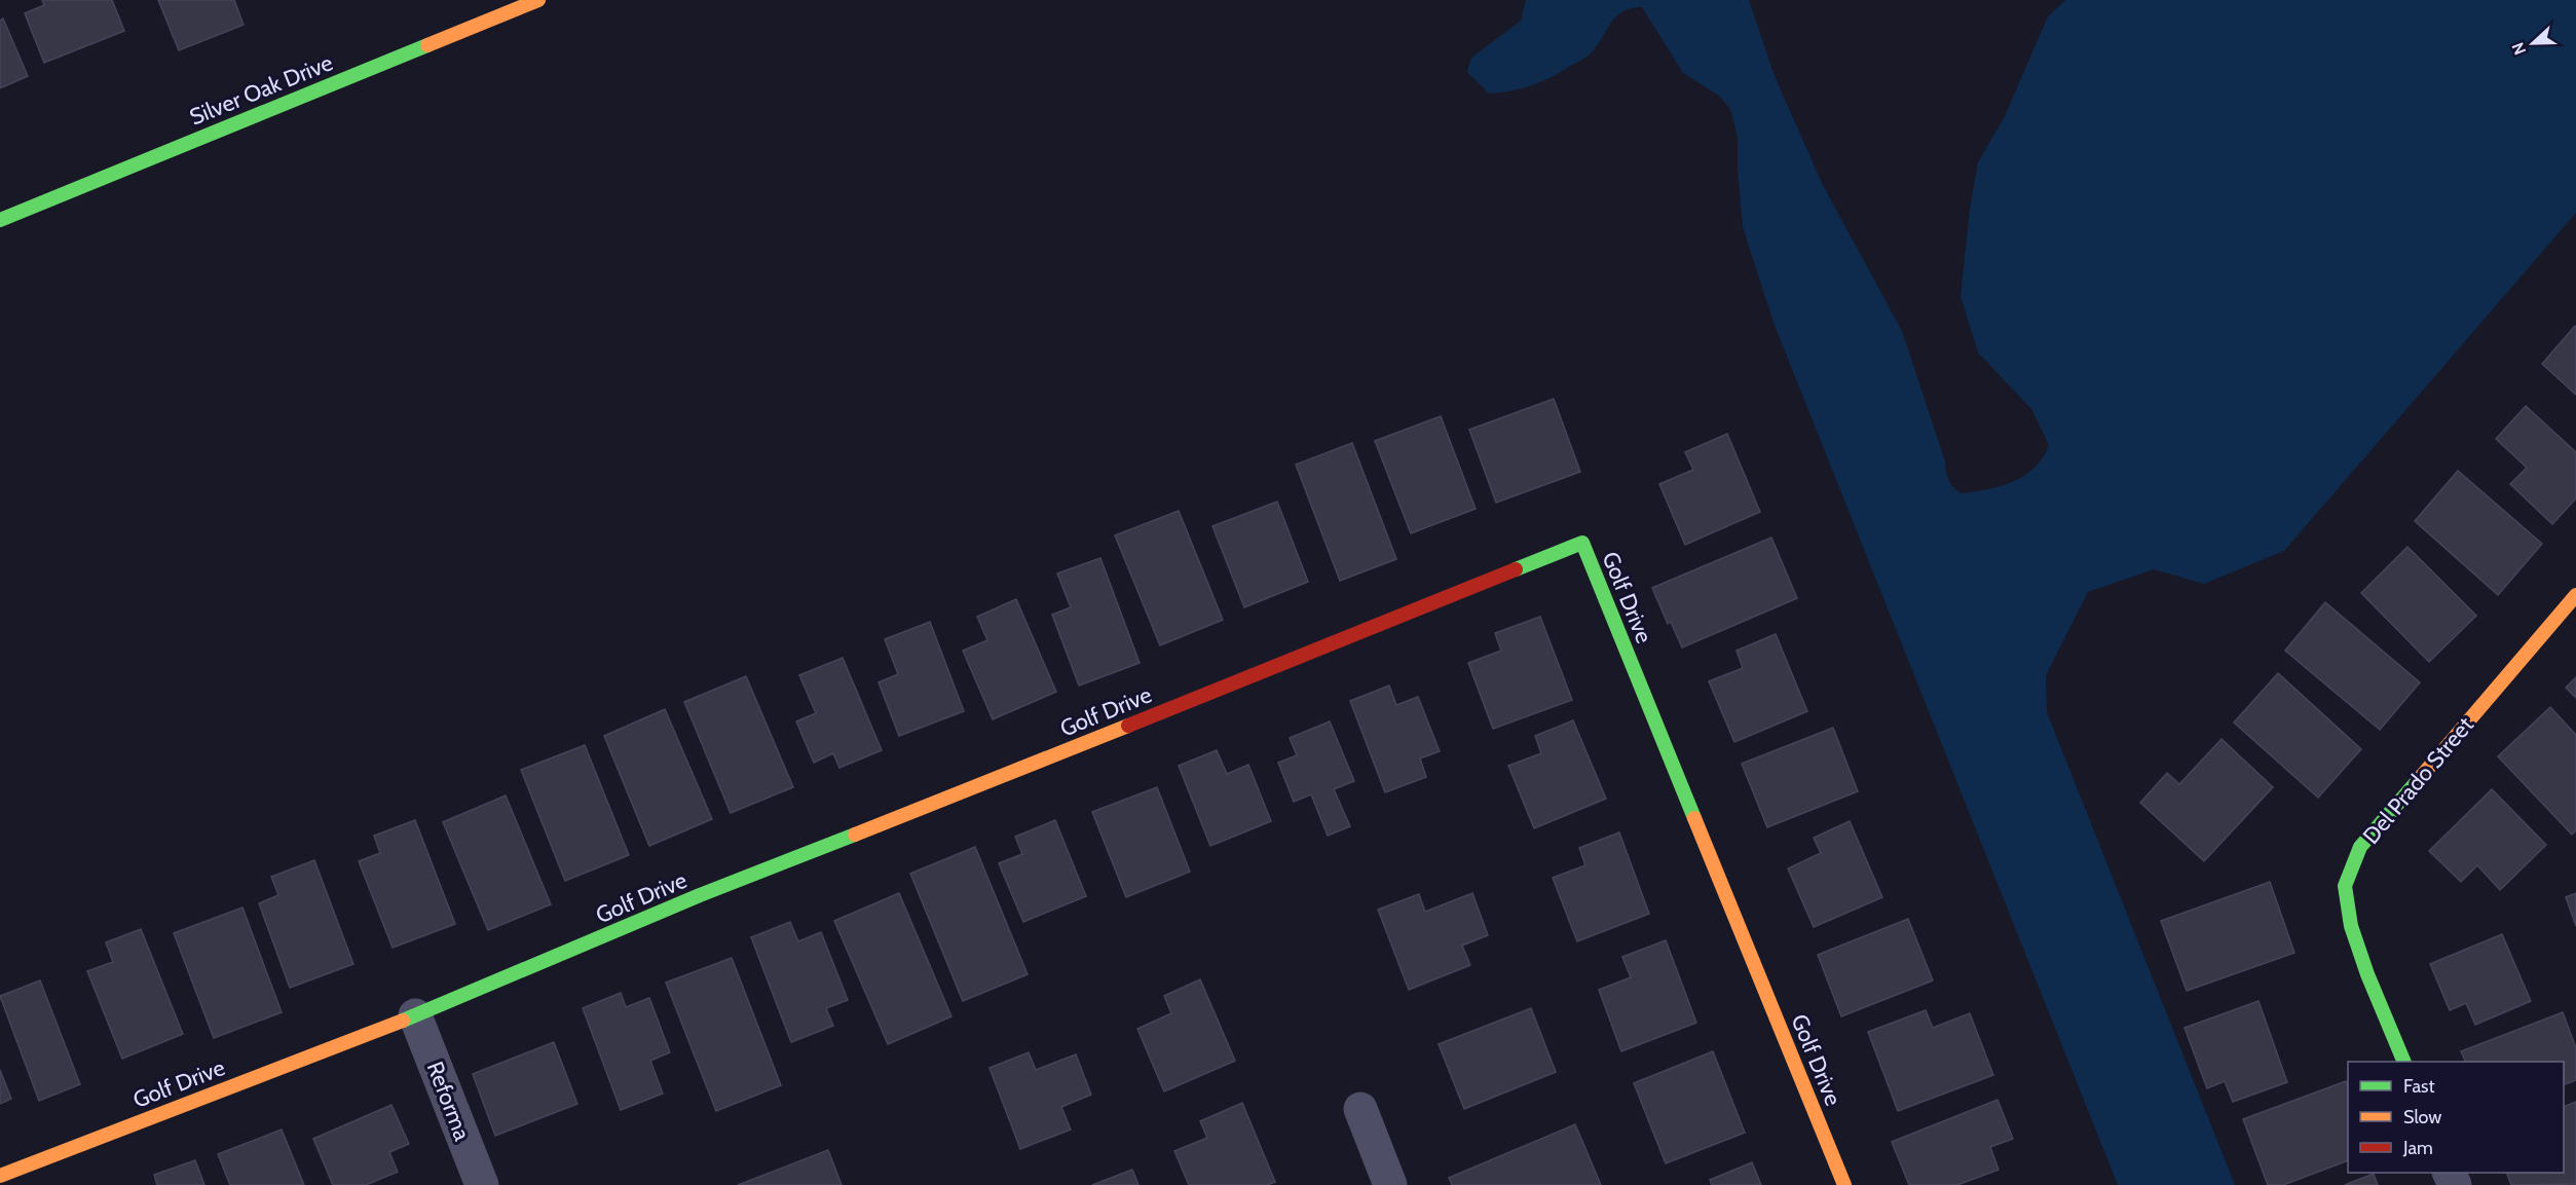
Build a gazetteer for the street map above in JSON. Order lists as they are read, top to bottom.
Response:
{
  "streets": {
    "street": [
      "Silver Oak Drive",
      "Golf Drive",
      "Del Prado Street",
      "Reforma"
    ]
  },
  "crossings": [
    ["Golf Drive", "Reforma"]
  ],
  "legend": ["Fast", "Slow", "Jam"],
  "north": "left"
}
